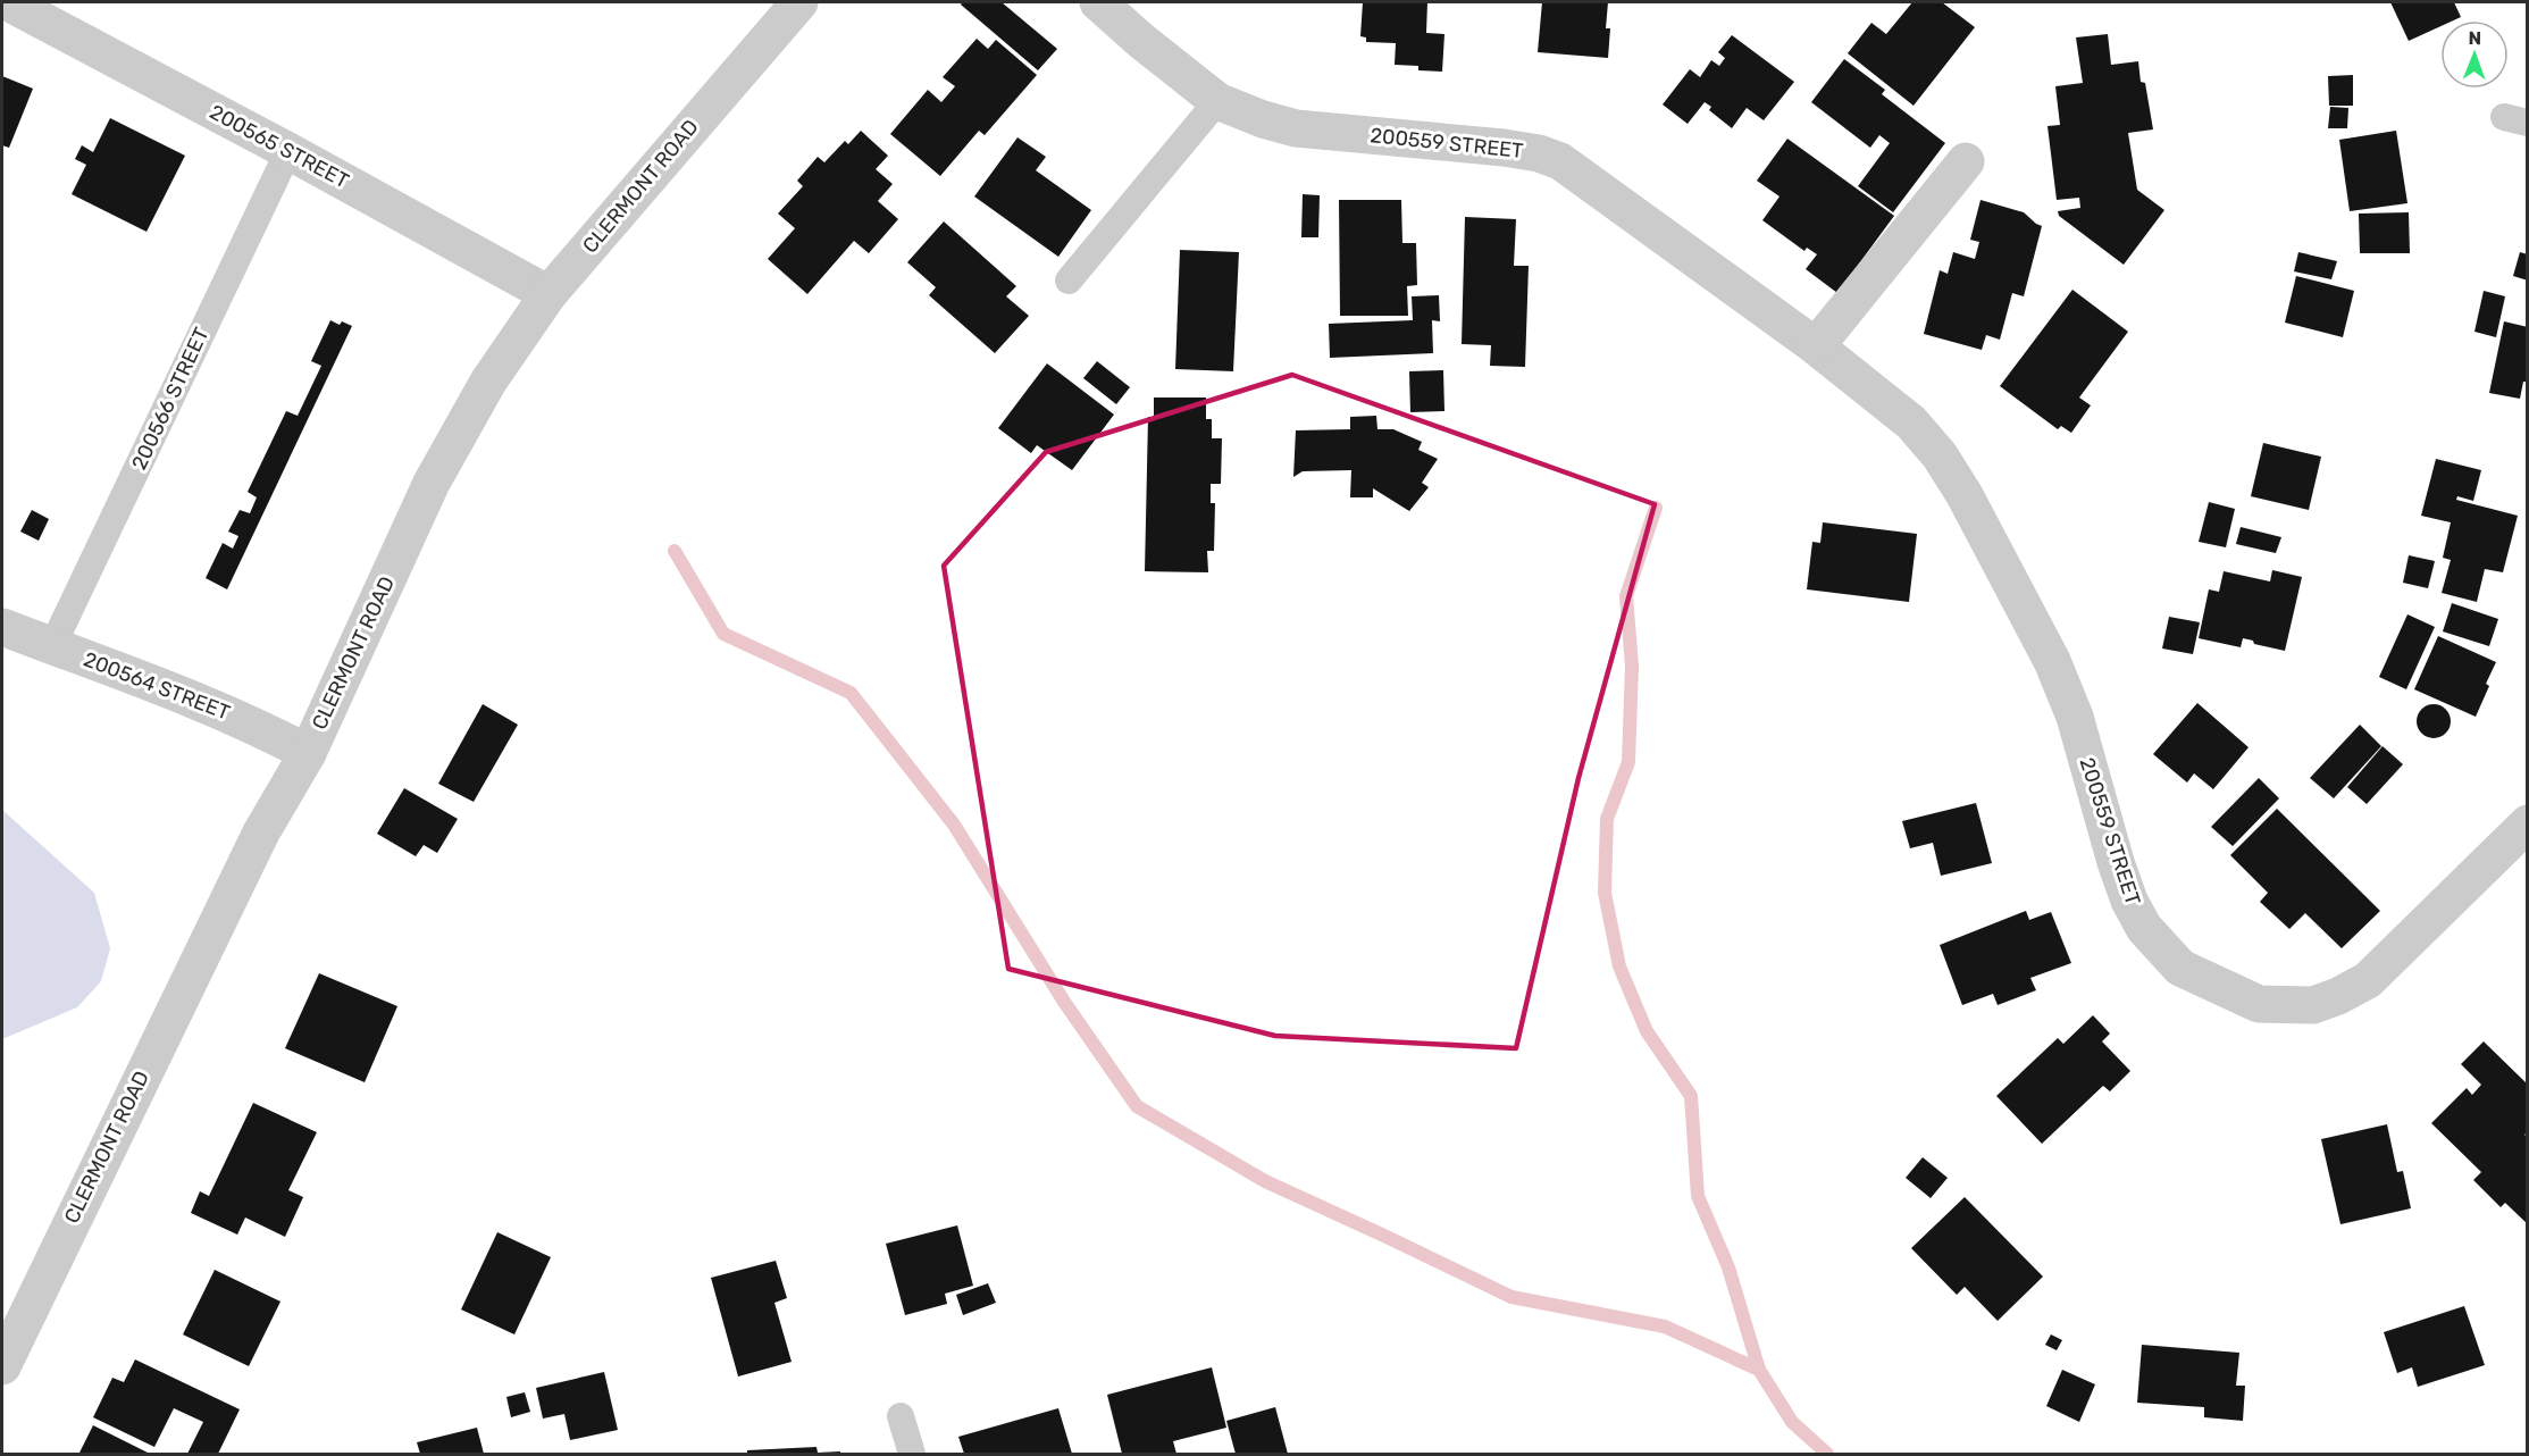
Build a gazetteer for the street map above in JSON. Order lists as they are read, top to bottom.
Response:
{
  "streets": {
    "street": [
      "200559 STREET",
      "200565 STREET",
      "CLERMONT ROAD",
      "200564 STREET"
    ],
    "lane": ["200566 STREET"]
  },
  "crossings": [
    ["200565 STREET", "CLERMONT ROAD"],
    ["200565 STREET", "200566 STREET"],
    ["CLERMONT ROAD", "200564 STREET"],
    ["200566 STREET", "200564 STREET"]
  ],
  "north": "top"
}
